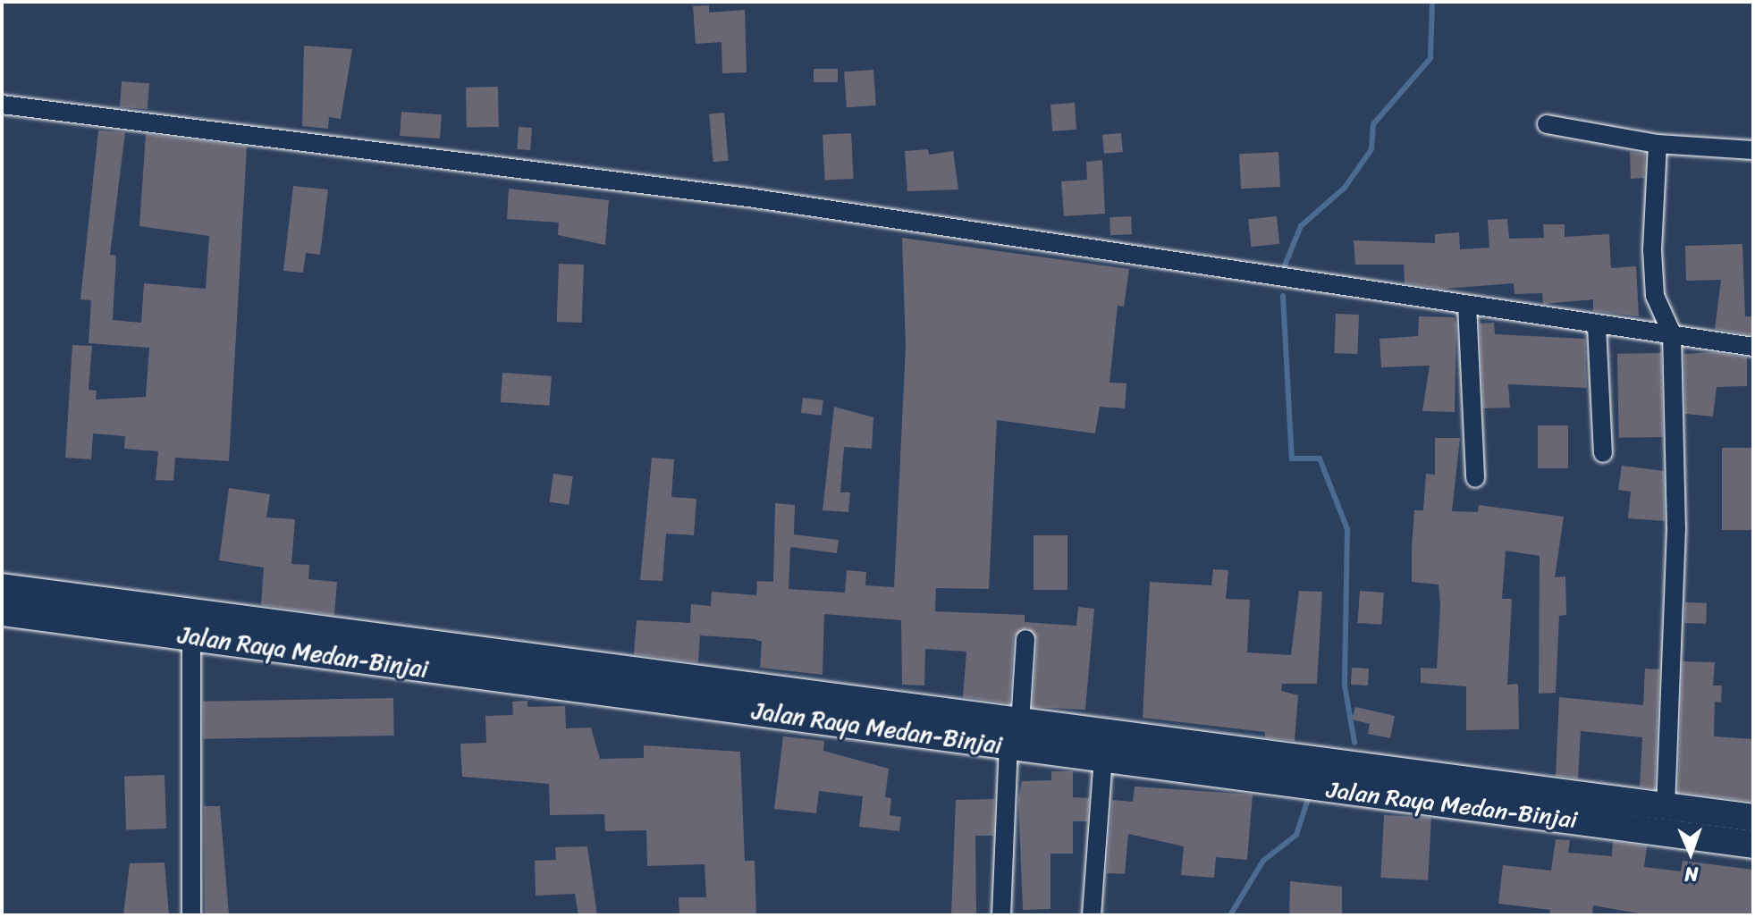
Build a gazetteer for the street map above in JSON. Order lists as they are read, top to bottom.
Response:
{
  "streets": {
    "main road": ["Jalan Raya Medan-Binjai"]
  },
  "north": "bottom"
}
